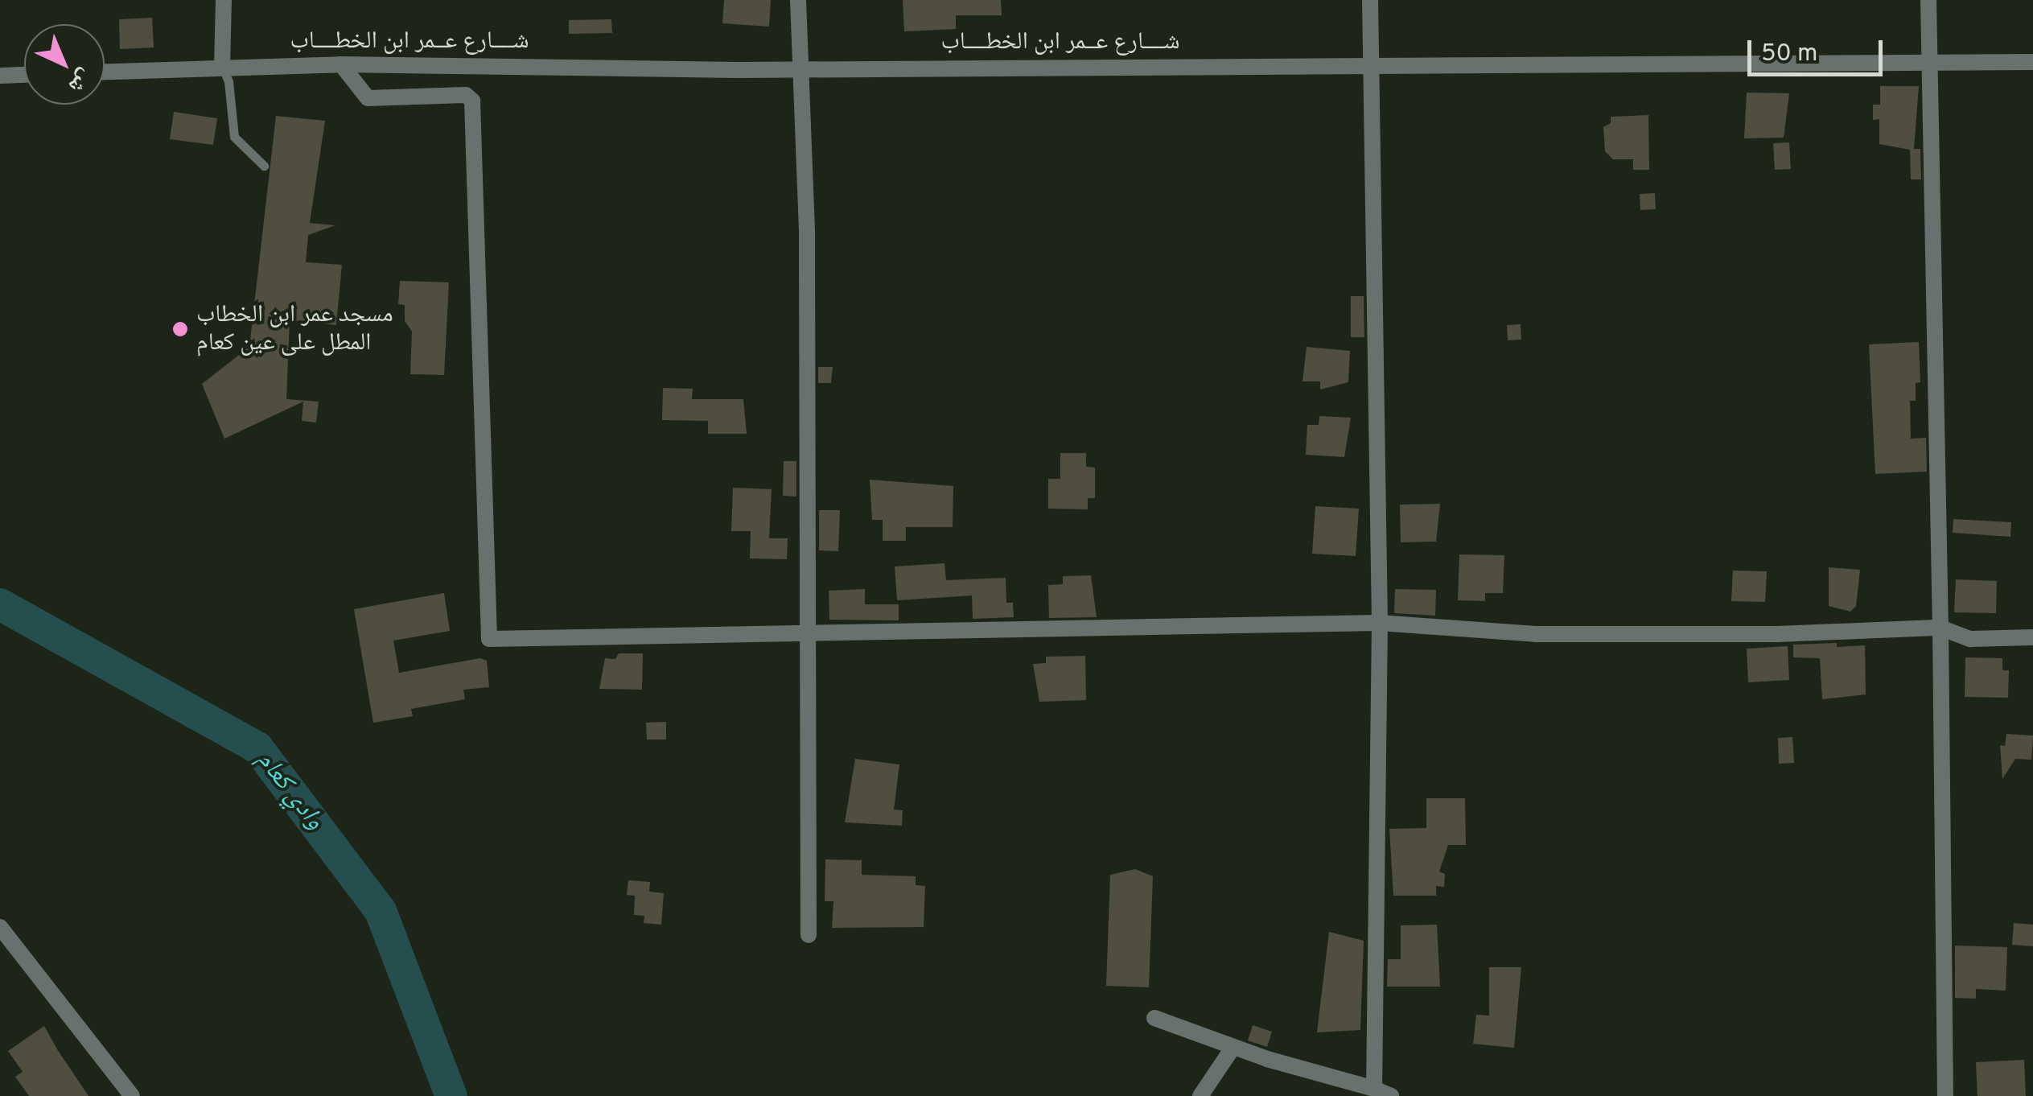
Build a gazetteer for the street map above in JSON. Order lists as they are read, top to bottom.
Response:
{
  "streets": {
    "street": ["شــــارع عــمر ابن الخطــــاب"]
  },
  "water": ["وادي كعام"],
  "places": ["مسجد عمر ابن الخطاب المطل على عين كعام"],
  "scale_bar": "50 m",
  "north": "bottom right"
}
